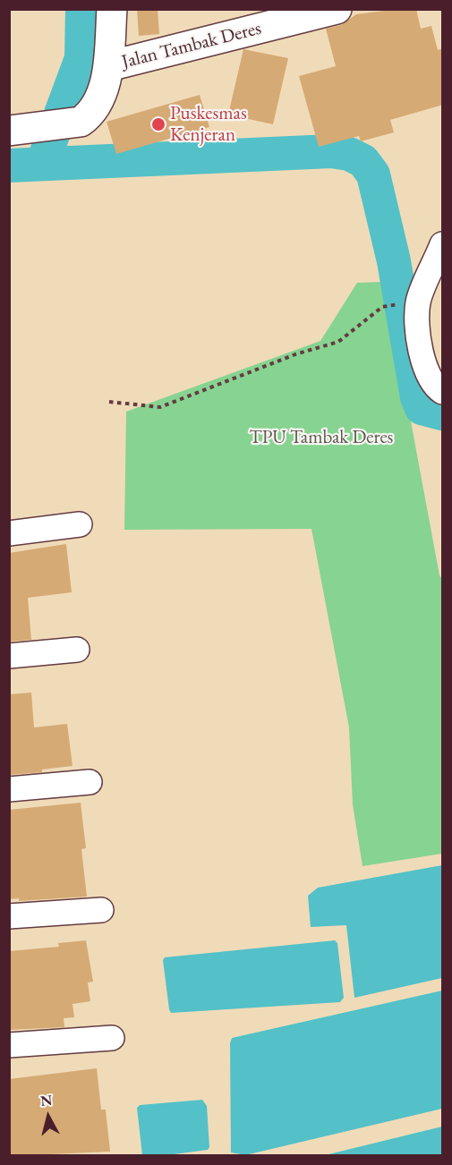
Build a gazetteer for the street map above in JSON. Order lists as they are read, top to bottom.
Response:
{
  "streets": {
    "main road": ["Jalan Tambak Deres"]
  },
  "parks": ["TPU Tambak Deres"],
  "places": ["Puskesmas Kenjeran"],
  "north": "top"
}
